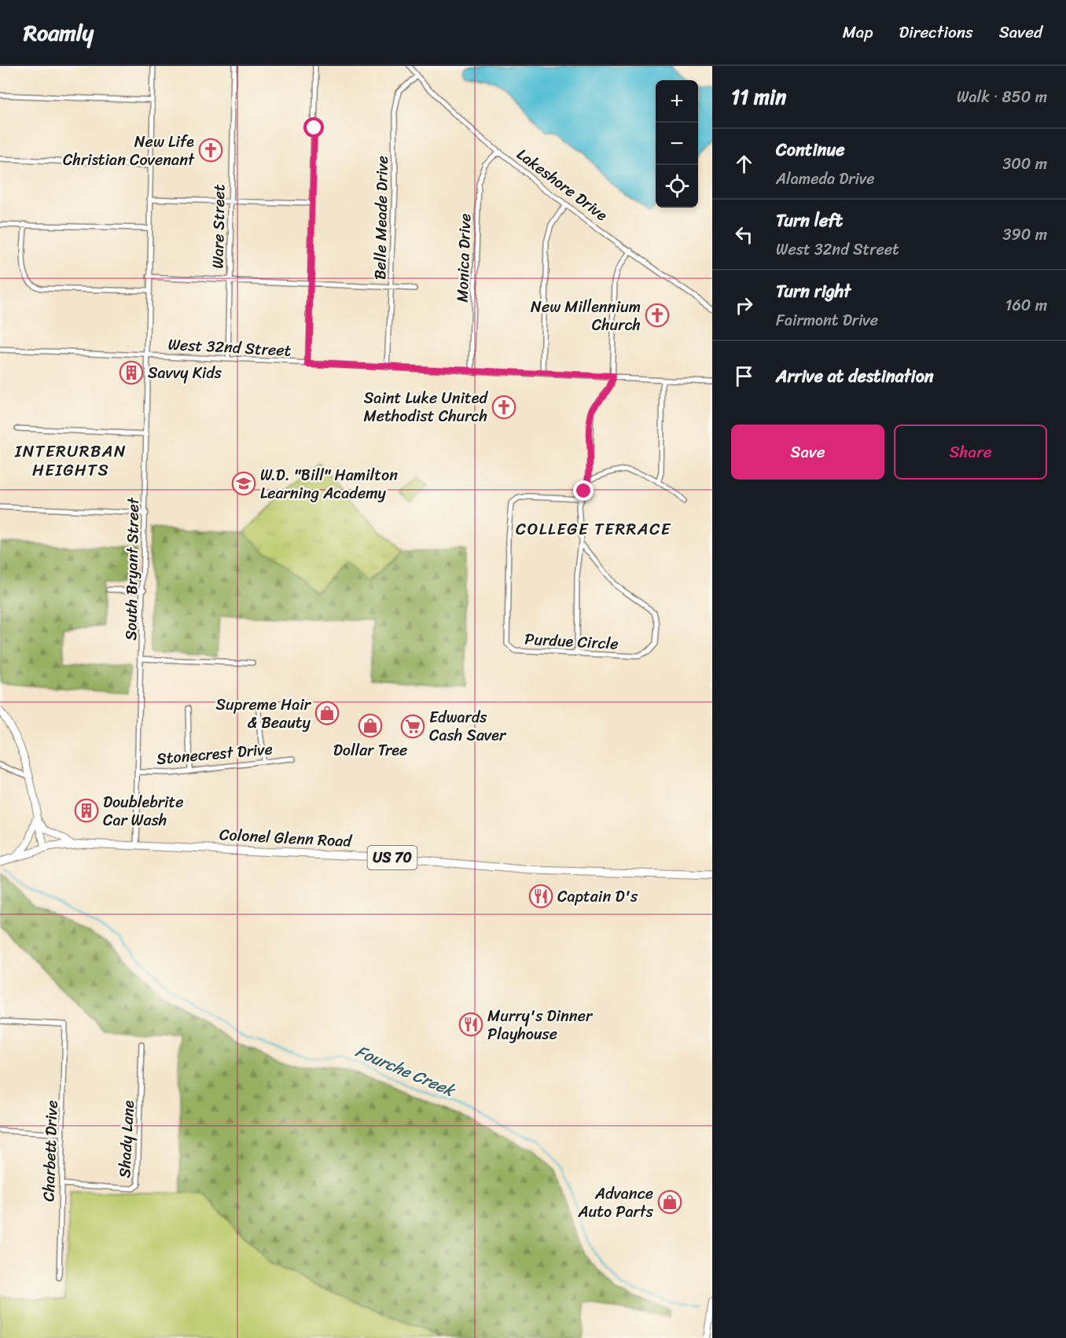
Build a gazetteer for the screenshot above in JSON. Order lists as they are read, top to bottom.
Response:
{
  "streets": {
    "main road": ["Colonel Glenn Road", "US 70"],
    "street": [
      "Lakeshore Drive",
      "Belle Meade Drive",
      "Ware Street",
      "Monica Drive",
      "West 32nd Street",
      "South Bryant Street",
      "Purdue Circle",
      "Stonecrest Drive",
      "Shady Lane",
      "Charbett Drive"
    ]
  },
  "crossings": [
    ["Lakeshore Drive", "Belle Meade Drive"],
    ["Lakeshore Drive", "Monica Drive"],
    ["Belle Meade Drive", "West 32nd Street"],
    ["Ware Street", "West 32nd Street"],
    ["Monica Drive", "West 32nd Street"],
    ["West 32nd Street", "South Bryant Street"],
    ["South Bryant Street", "Stonecrest Drive"],
    ["South Bryant Street", "Colonel Glenn Road"],
    ["Shady Lane", "Charbett Drive"]
  ],
  "districts": ["INTERURBAN HEIGHTS", "COLLEGE TERRACE"],
  "water": ["Fourche Creek"],
  "places": {
    "church": ["New Life Christian Covenant", "New Millennium Church", "Saint Luke United Methodist Church"],
    "building": ["Savvy Kids", "Doublebrite Car Wash"],
    "school or university": ["W.D. \"Bill\" Hamilton Learning Academy"],
    "shop": ["Supreme Hair & Beauty", "Dollar Tree", "Advance Auto Parts"],
    "supermarket": ["Edwards Cash Saver"],
    "restaurant": ["Captain D's", "Murry's Dinner Playhouse"]
  },
  "page": {
    "header": "Roamly",
    "nav": ["Map", "Directions", "Saved"],
    "heading": ["11 min", "Walk · 850 m"],
    "map_buttons": ["+", "−"],
    "list": [
      ["Continue", "Alameda Drive", "300 m"],
      ["Turn left", "West 32nd Street", "390 m"],
      ["Turn right", "Fairmont Drive", "160 m"],
      "Arrive at destination"
    ],
    "buttons": ["Save", "Share"]
  }
}
